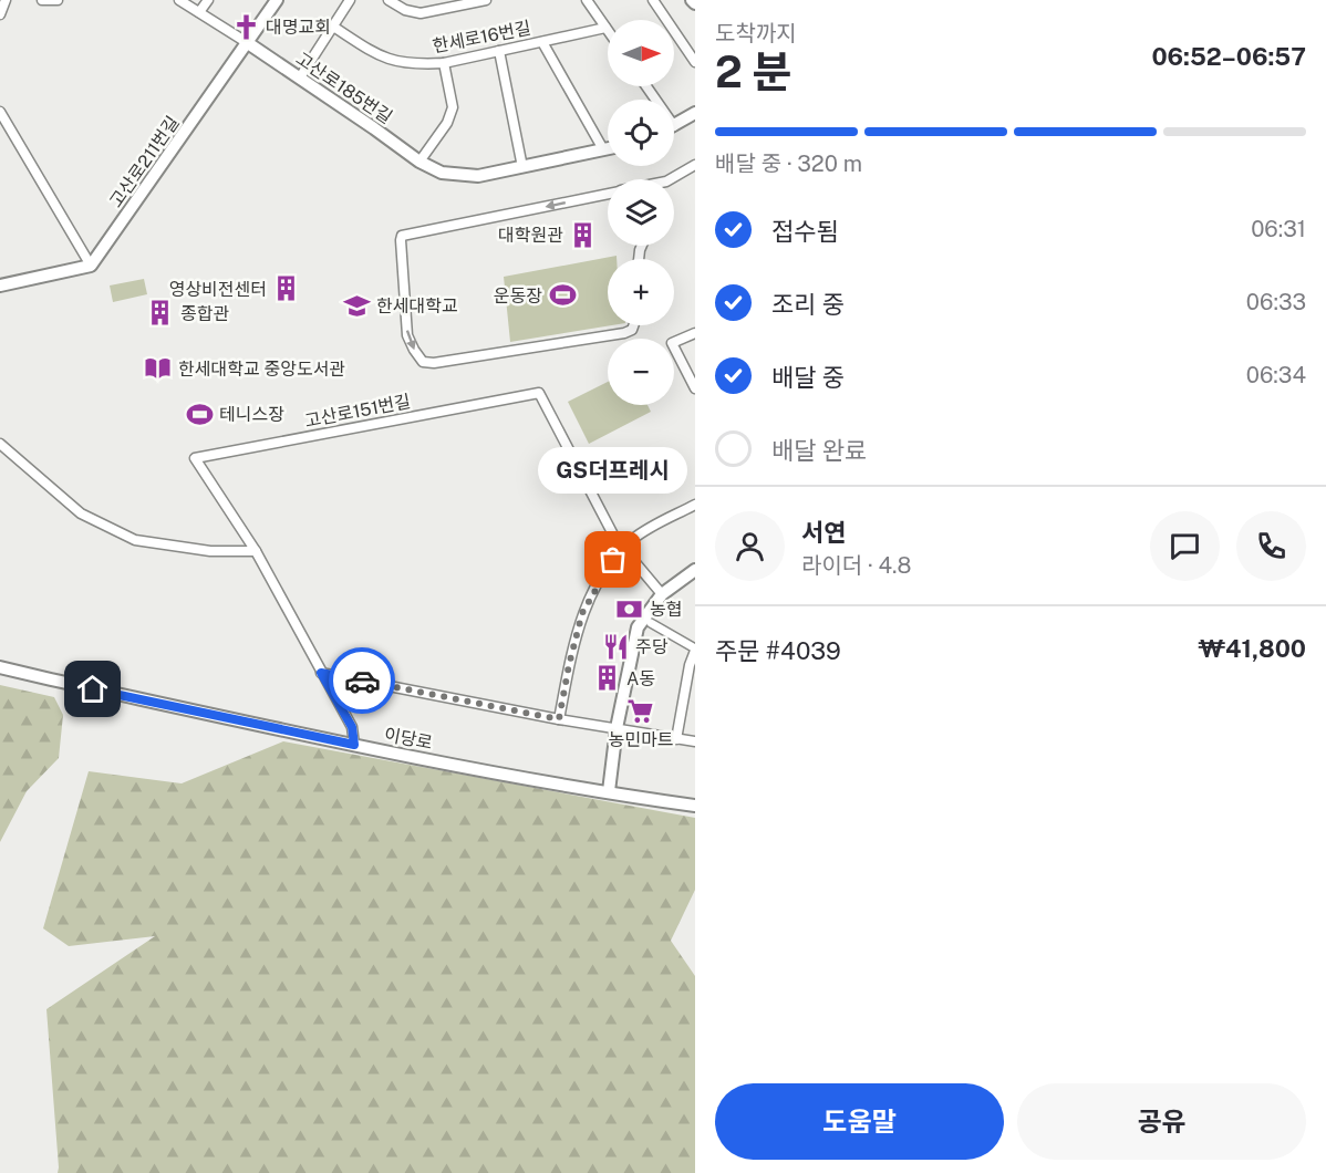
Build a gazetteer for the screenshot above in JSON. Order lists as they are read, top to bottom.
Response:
{
  "streets": {
    "street": [
      "한세로16번길",
      "고산로185번길",
      "고산로211번길",
      "고산로151번길",
      "이당로"
    ]
  },
  "crossings": [
    ["고산로185번길", "고산로211번길"],
    ["고산로151번길", "이당로"]
  ],
  "places": {
    "church": ["대명교회"],
    "building": [
      "대학원관",
      "영상비전센터",
      "종합관",
      "A동"
    ],
    "sports": ["운동장", "테니스장"],
    "school or university": ["한세대학교"],
    "library": ["한세대학교 중앙도서관"],
    "other": ["GS더프레시"],
    "bank": ["농협"],
    "restaurant": ["주당"],
    "supermarket": ["농민마트"]
  },
  "north": "right",
  "page": {
    "heading": ["2 분", "도착까지", "06:52–06:57"],
    "panel": [
      "서연",
      "라이더 · 4.8",
      "주문 #4039",
      "₩41,800"
    ],
    "map_buttons": ["+", "−"],
    "bar": "배달 중 · 320 m",
    "list": [
      ["접수됨", "06:31"],
      ["조리 중", "06:33"],
      ["배달 중", "06:34"],
      "배달 완료"
    ],
    "bubble": "GS더프레시",
    "buttons": ["도움말", "공유"]
  }
}
